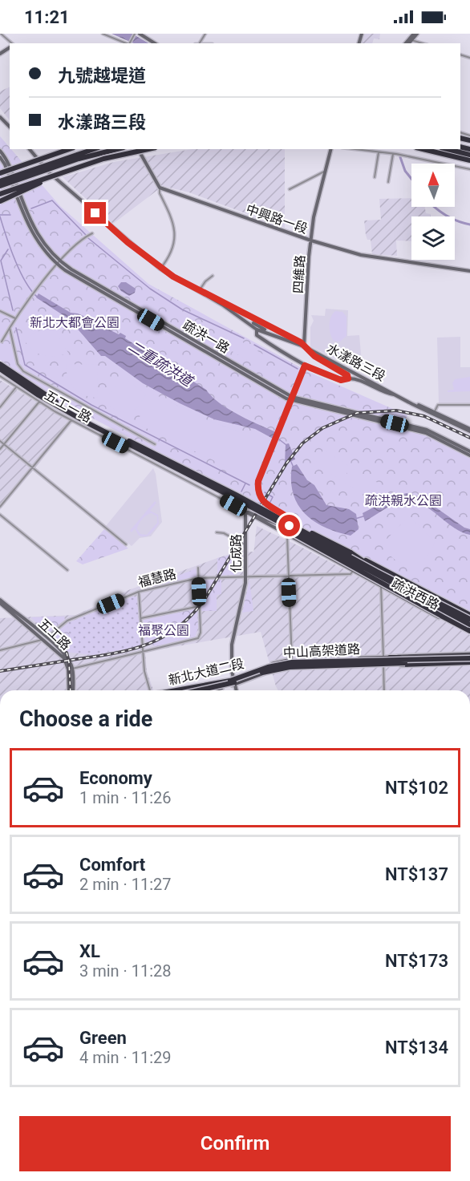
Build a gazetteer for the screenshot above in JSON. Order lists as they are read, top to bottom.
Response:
{
  "streets": {
    "highway": ["中山高架道路"],
    "main road": ["新北大道二段"],
    "street": [
      "中興路一段",
      "四維路",
      "疏洪一路",
      "水漾路三段",
      "五工一路",
      "化成路",
      "福慧路",
      "疏洪西路",
      "五工路"
    ]
  },
  "crossings": [
    ["中興路一段", "四維路"],
    ["四維路", "水漾路三段"],
    ["五工一路", "化成路"],
    ["五工一路", "疏洪西路"],
    ["化成路", "福慧路"],
    ["化成路", "疏洪西路"],
    ["化成路", "中山高架道路"],
    ["化成路", "新北大道二段"],
    ["福慧路", "疏洪西路"],
    ["福慧路", "五工路"],
    ["中山高架道路", "新北大道二段"]
  ],
  "water": ["二重疏洪道"],
  "parks": ["新北大都會公園", "疏洪親水公園", "福聚公園"],
  "north": "top",
  "page": {
    "status": "11:21",
    "banner": ["九號越堤道", "水漾路三段"],
    "heading": "Choose a ride",
    "list": [
      {
        "name": "Economy",
        "note": "1 min · 11:26",
        "value": "NT$102"
      },
      {
        "name": "Comfort",
        "note": "2 min · 11:27",
        "value": "NT$137"
      },
      {
        "name": "XL",
        "note": "3 min · 11:28",
        "value": "NT$173"
      },
      {
        "name": "Green",
        "note": "4 min · 11:29",
        "value": "NT$134"
      }
    ],
    "buttons": "Confirm"
  }
}
